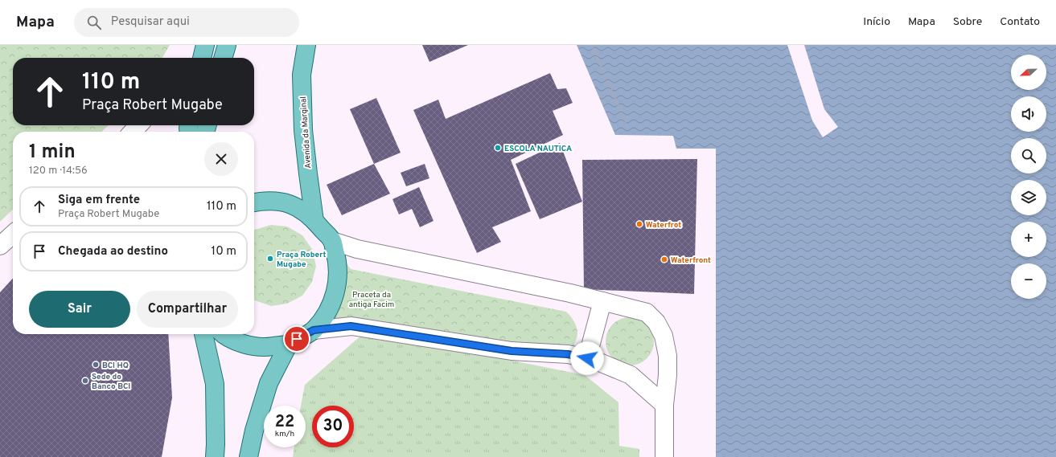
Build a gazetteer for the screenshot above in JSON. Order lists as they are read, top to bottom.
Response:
{
  "streets": {
    "main road": ["Avenida da Marginal"]
  },
  "parks": ["Praceta da antiga Facim"],
  "places": [
    "ESCOLA NAUTICA",
    "Waterfrot",
    "Praça Robert Mugabe",
    "Waterfront",
    "BCI HQ",
    "Sede do Banco BCI"
  ],
  "north": "left",
  "page": {
    "header": "Mapa",
    "search": "Pesquisar aqui",
    "nav": [
      "Início",
      "Mapa",
      "Sobre",
      "Contato"
    ],
    "map_buttons": ["+", "−"],
    "turn": ["110 m", "Praça Robert Mugabe"],
    "heading": ["1 min", "120 m · 14:56"],
    "list": [
      {
        "name": "Siga em frente",
        "note": "Praça Robert Mugabe",
        "value": "110 m"
      },
      {
        "name": "Chegada ao destino",
        "value": "10 m"
      }
    ],
    "buttons": ["Sair", "Compartilhar"],
    "speed": "22 km/h",
    "limit": "30"
  }
}
